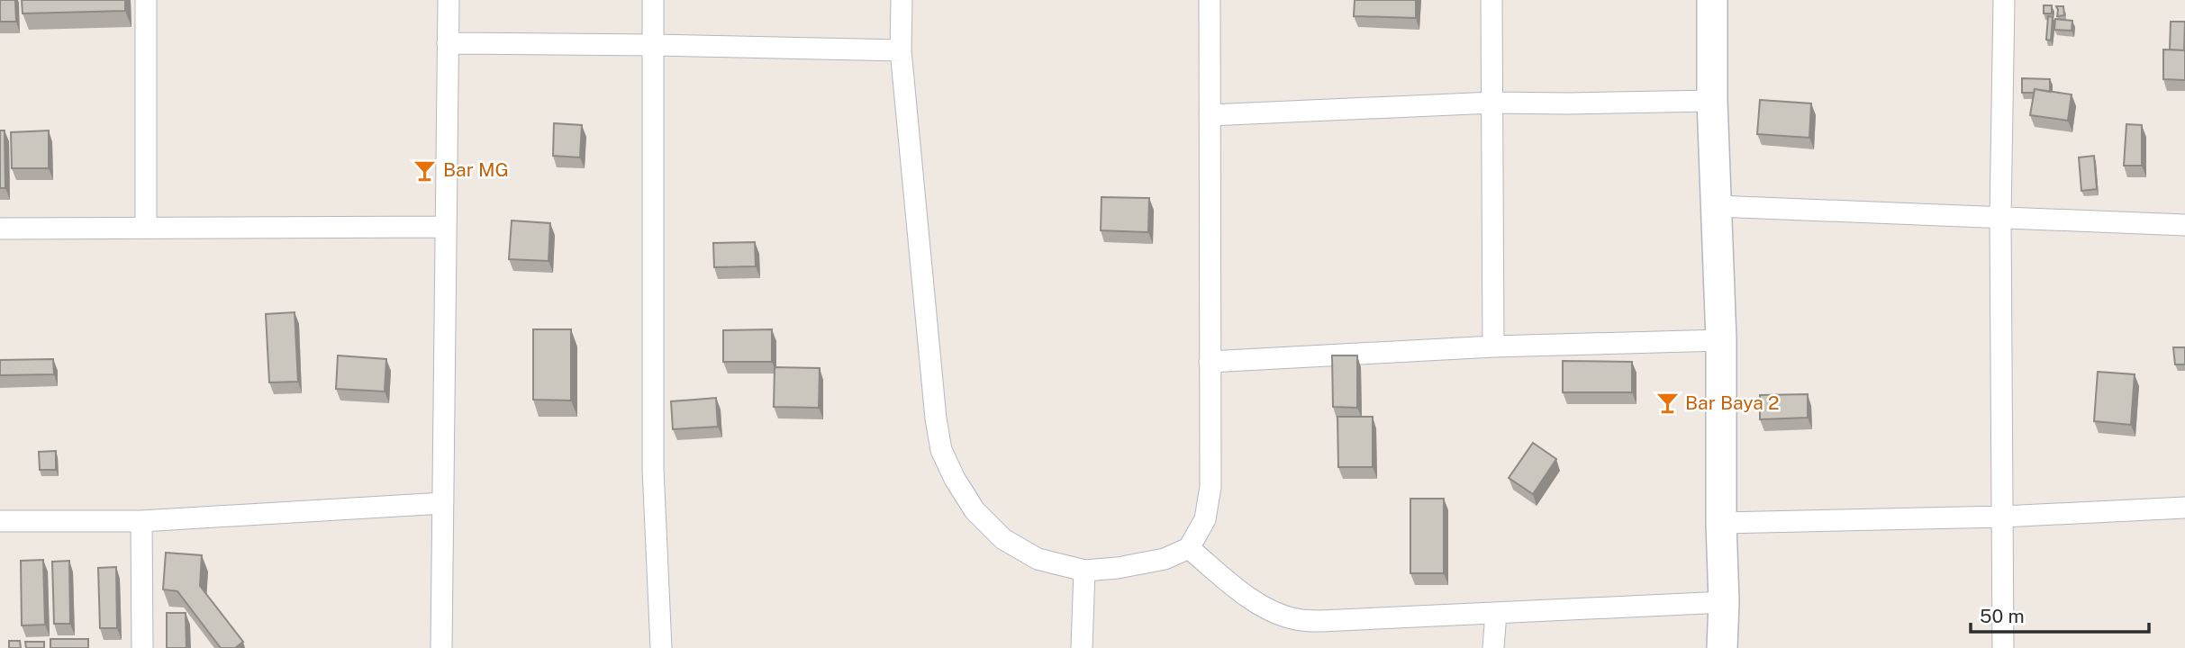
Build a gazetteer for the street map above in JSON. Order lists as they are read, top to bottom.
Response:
{
  "places": {
    "bar": ["Bar MG", "Bar Baya 2"]
  },
  "scale_bar": "50 m"
}
